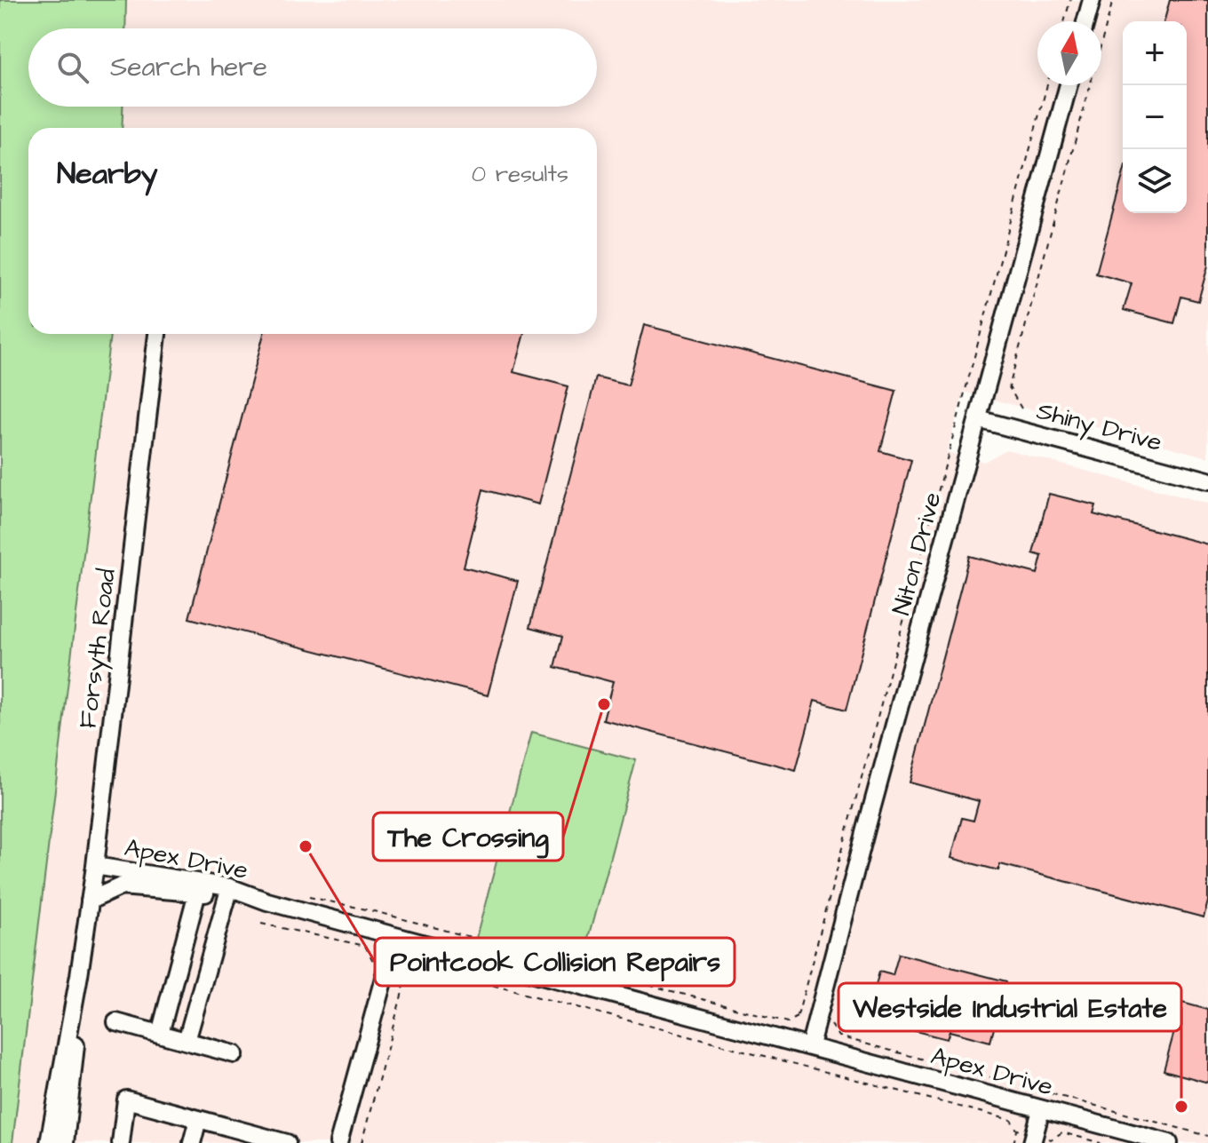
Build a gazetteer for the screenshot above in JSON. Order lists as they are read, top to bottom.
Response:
{
  "streets": {
    "street": [
      "Shiny Drive",
      "Niton Drive",
      "Forsyth Road",
      "Apex Drive"
    ]
  },
  "crossings": [
    ["Shiny Drive", "Niton Drive"],
    ["Niton Drive", "Apex Drive"],
    ["Forsyth Road", "Apex Drive"]
  ],
  "places": ["The Crossing", "Pointcook Collision Repairs", "Westside Industrial Estate"],
  "north": "top",
  "page": {
    "map_buttons": ["+", "−"],
    "search": "Search here",
    "heading": ["Nearby", "0 results"]
  }
}
